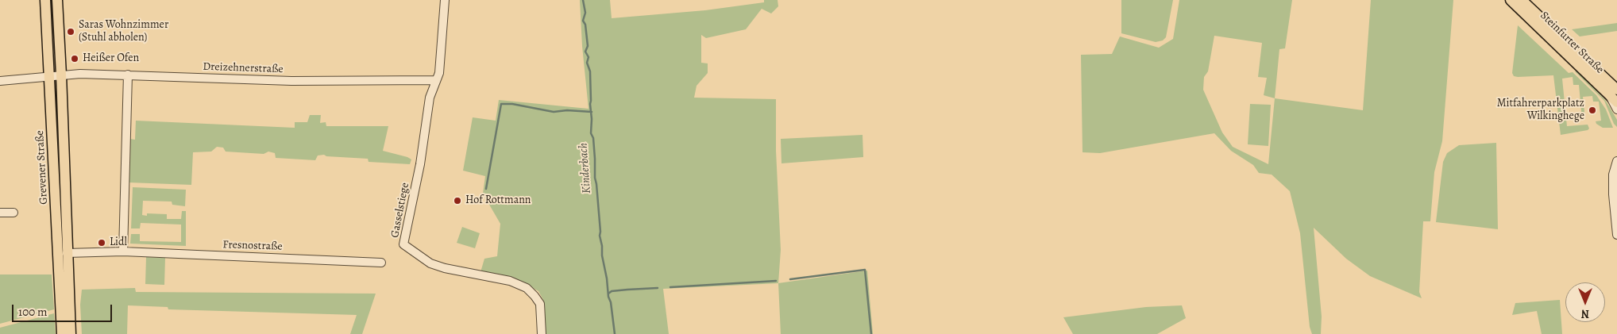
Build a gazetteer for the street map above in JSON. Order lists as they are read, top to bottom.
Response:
{
  "streets": {
    "main road": ["Steinfurter Straße", "Grevener Straße"],
    "street": ["Dreizehnerstraße", "Gasselstiege", "Fresnostraße"]
  },
  "crossings": [
    ["Dreizehnerstraße", "Grevener Straße"],
    ["Dreizehnerstraße", "Gasselstiege"],
    ["Grevener Straße", "Fresnostraße"]
  ],
  "water": ["Kinderbach"],
  "places": [
    "Saras Wohnzimmer (Stuhl abholen)",
    "Heißer Ofen",
    "Mitfahrerparkplatz Wilkinghege",
    "Hof Rottmann",
    "Lidl"
  ],
  "scale_bar": "100 m",
  "north": "bottom"
}
